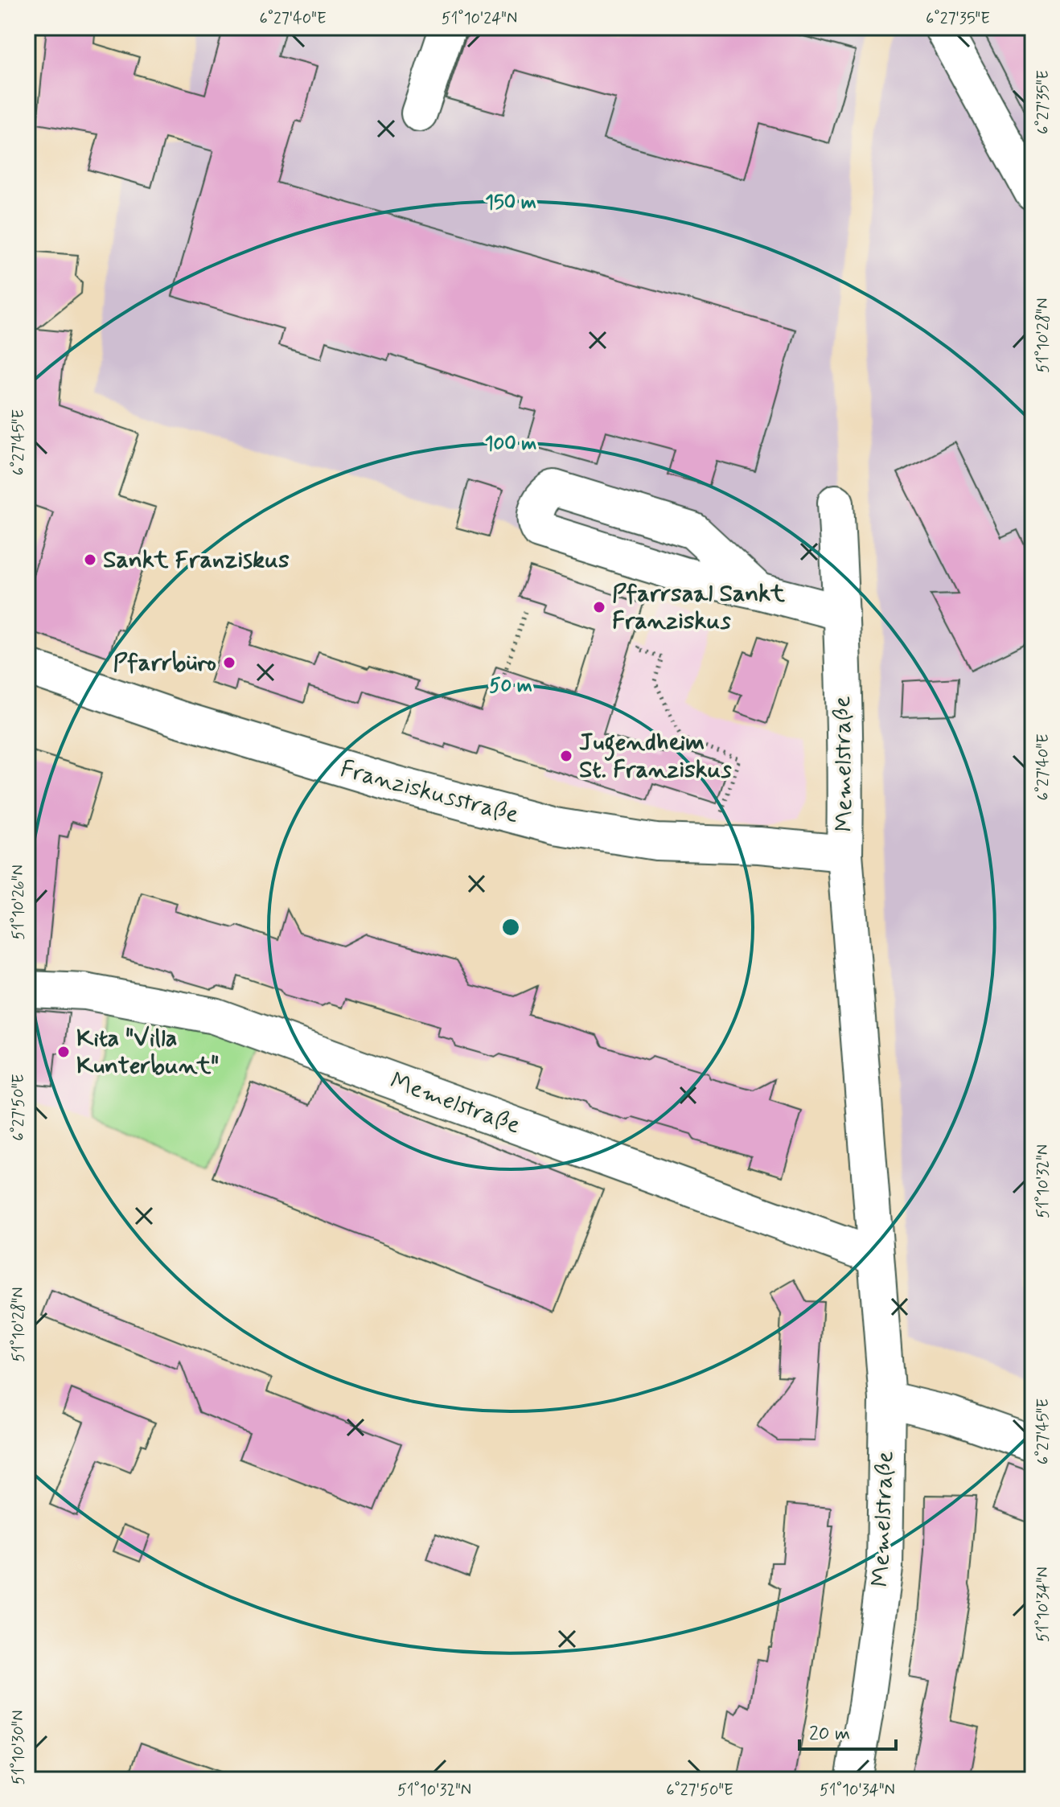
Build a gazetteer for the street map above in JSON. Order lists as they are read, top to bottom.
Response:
{
  "streets": {
    "street": ["Memelstraße", "Franziskusstraße"]
  },
  "crossings": [
    ["Memelstraße", "Franziskusstraße"]
  ],
  "places": [
    "Sankt Franziskus",
    "Pfarrsaal Sankt Franziskus",
    "Pfarrbüro",
    "Jugendheim St. Franziskus",
    "Kita \"Villa Kunterbunt\""
  ],
  "scale_bar": "20 m",
  "coordinates": [
    "6°27'40\"E",
    "51°10'24\"N",
    "6°27'35\"E",
    "51°10'28\"N",
    "6°27'45\"E",
    "51°10'26\"N",
    "6°27'50\"E",
    "51°10'32\"N",
    "51°10'34\"N",
    "51°10'30\"N"
  ],
  "rings": ["150 m", "100 m", "50 m"]
}
